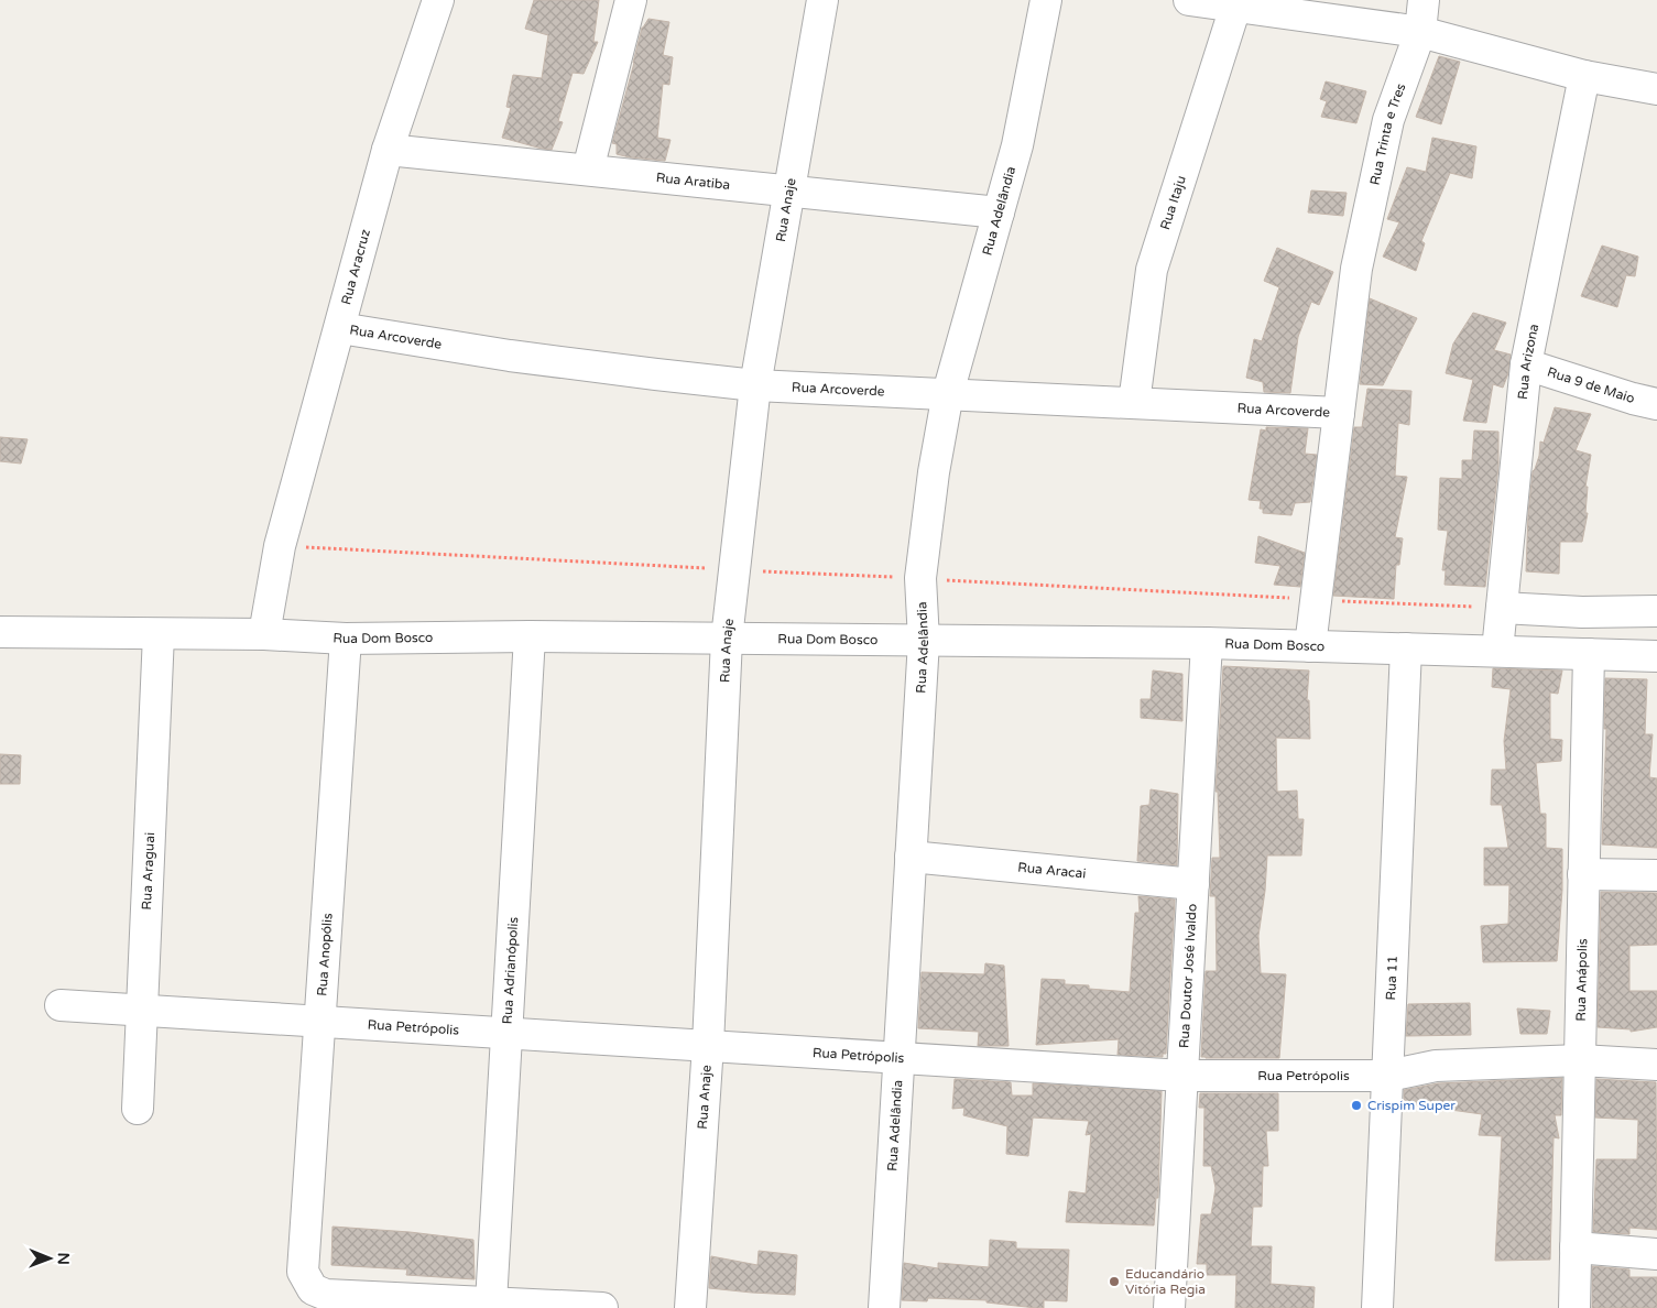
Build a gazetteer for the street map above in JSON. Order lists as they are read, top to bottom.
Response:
{
  "streets": {
    "street": [
      "Rua Trinta e Tres",
      "Rua Aratiba",
      "Rua Itaju",
      "Rua Anaje",
      "Rua Adelândia",
      "Rua Aracruz",
      "Rua Arcoverde",
      "Rua Arizona",
      "Rua 9 de Maio",
      "Rua Dom Bosco",
      "Rua Aracai",
      "Rua Araguai",
      "Rua Anopólis",
      "Rua Adrianópolis",
      "Rua Doutor José Ivaldo",
      "Rua 11",
      "Rua Anápolis",
      "Rua Petrópolis"
    ]
  },
  "crossings": [
    ["Rua Trinta e Tres", "Rua Arcoverde"],
    ["Rua Aratiba", "Rua Anaje"],
    ["Rua Aratiba", "Rua Adelândia"],
    ["Rua Aratiba", "Rua Aracruz"],
    ["Rua Itaju", "Rua Arcoverde"],
    ["Rua Anaje", "Rua Arcoverde"],
    ["Rua Anaje", "Rua Dom Bosco"],
    ["Rua Anaje", "Rua Petrópolis"],
    ["Rua Adelândia", "Rua Arcoverde"],
    ["Rua Adelândia", "Rua Dom Bosco"],
    ["Rua Adelândia", "Rua Aracai"],
    ["Rua Adelândia", "Rua Petrópolis"],
    ["Rua Aracruz", "Rua Arcoverde"],
    ["Rua Aracruz", "Rua Dom Bosco"],
    ["Rua Arizona", "Rua 9 de Maio"],
    ["Rua Arizona", "Rua Dom Bosco"],
    ["Rua Dom Bosco", "Rua Araguai"],
    ["Rua Dom Bosco", "Rua Anopólis"],
    ["Rua Dom Bosco", "Rua Adrianópolis"],
    ["Rua Dom Bosco", "Rua Doutor José Ivaldo"],
    ["Rua Dom Bosco", "Rua 11"],
    ["Rua Dom Bosco", "Rua Anápolis"],
    ["Rua Aracai", "Rua Doutor José Ivaldo"],
    ["Rua Araguai", "Rua Petrópolis"],
    ["Rua Anopólis", "Rua Petrópolis"],
    ["Rua Adrianópolis", "Rua Petrópolis"],
    ["Rua Doutor José Ivaldo", "Rua Petrópolis"],
    ["Rua 11", "Rua Petrópolis"],
    ["Rua Anápolis", "Rua Petrópolis"]
  ],
  "places": ["Crispim Super", "Educandário Vitória Regia"],
  "north": "right"
}
